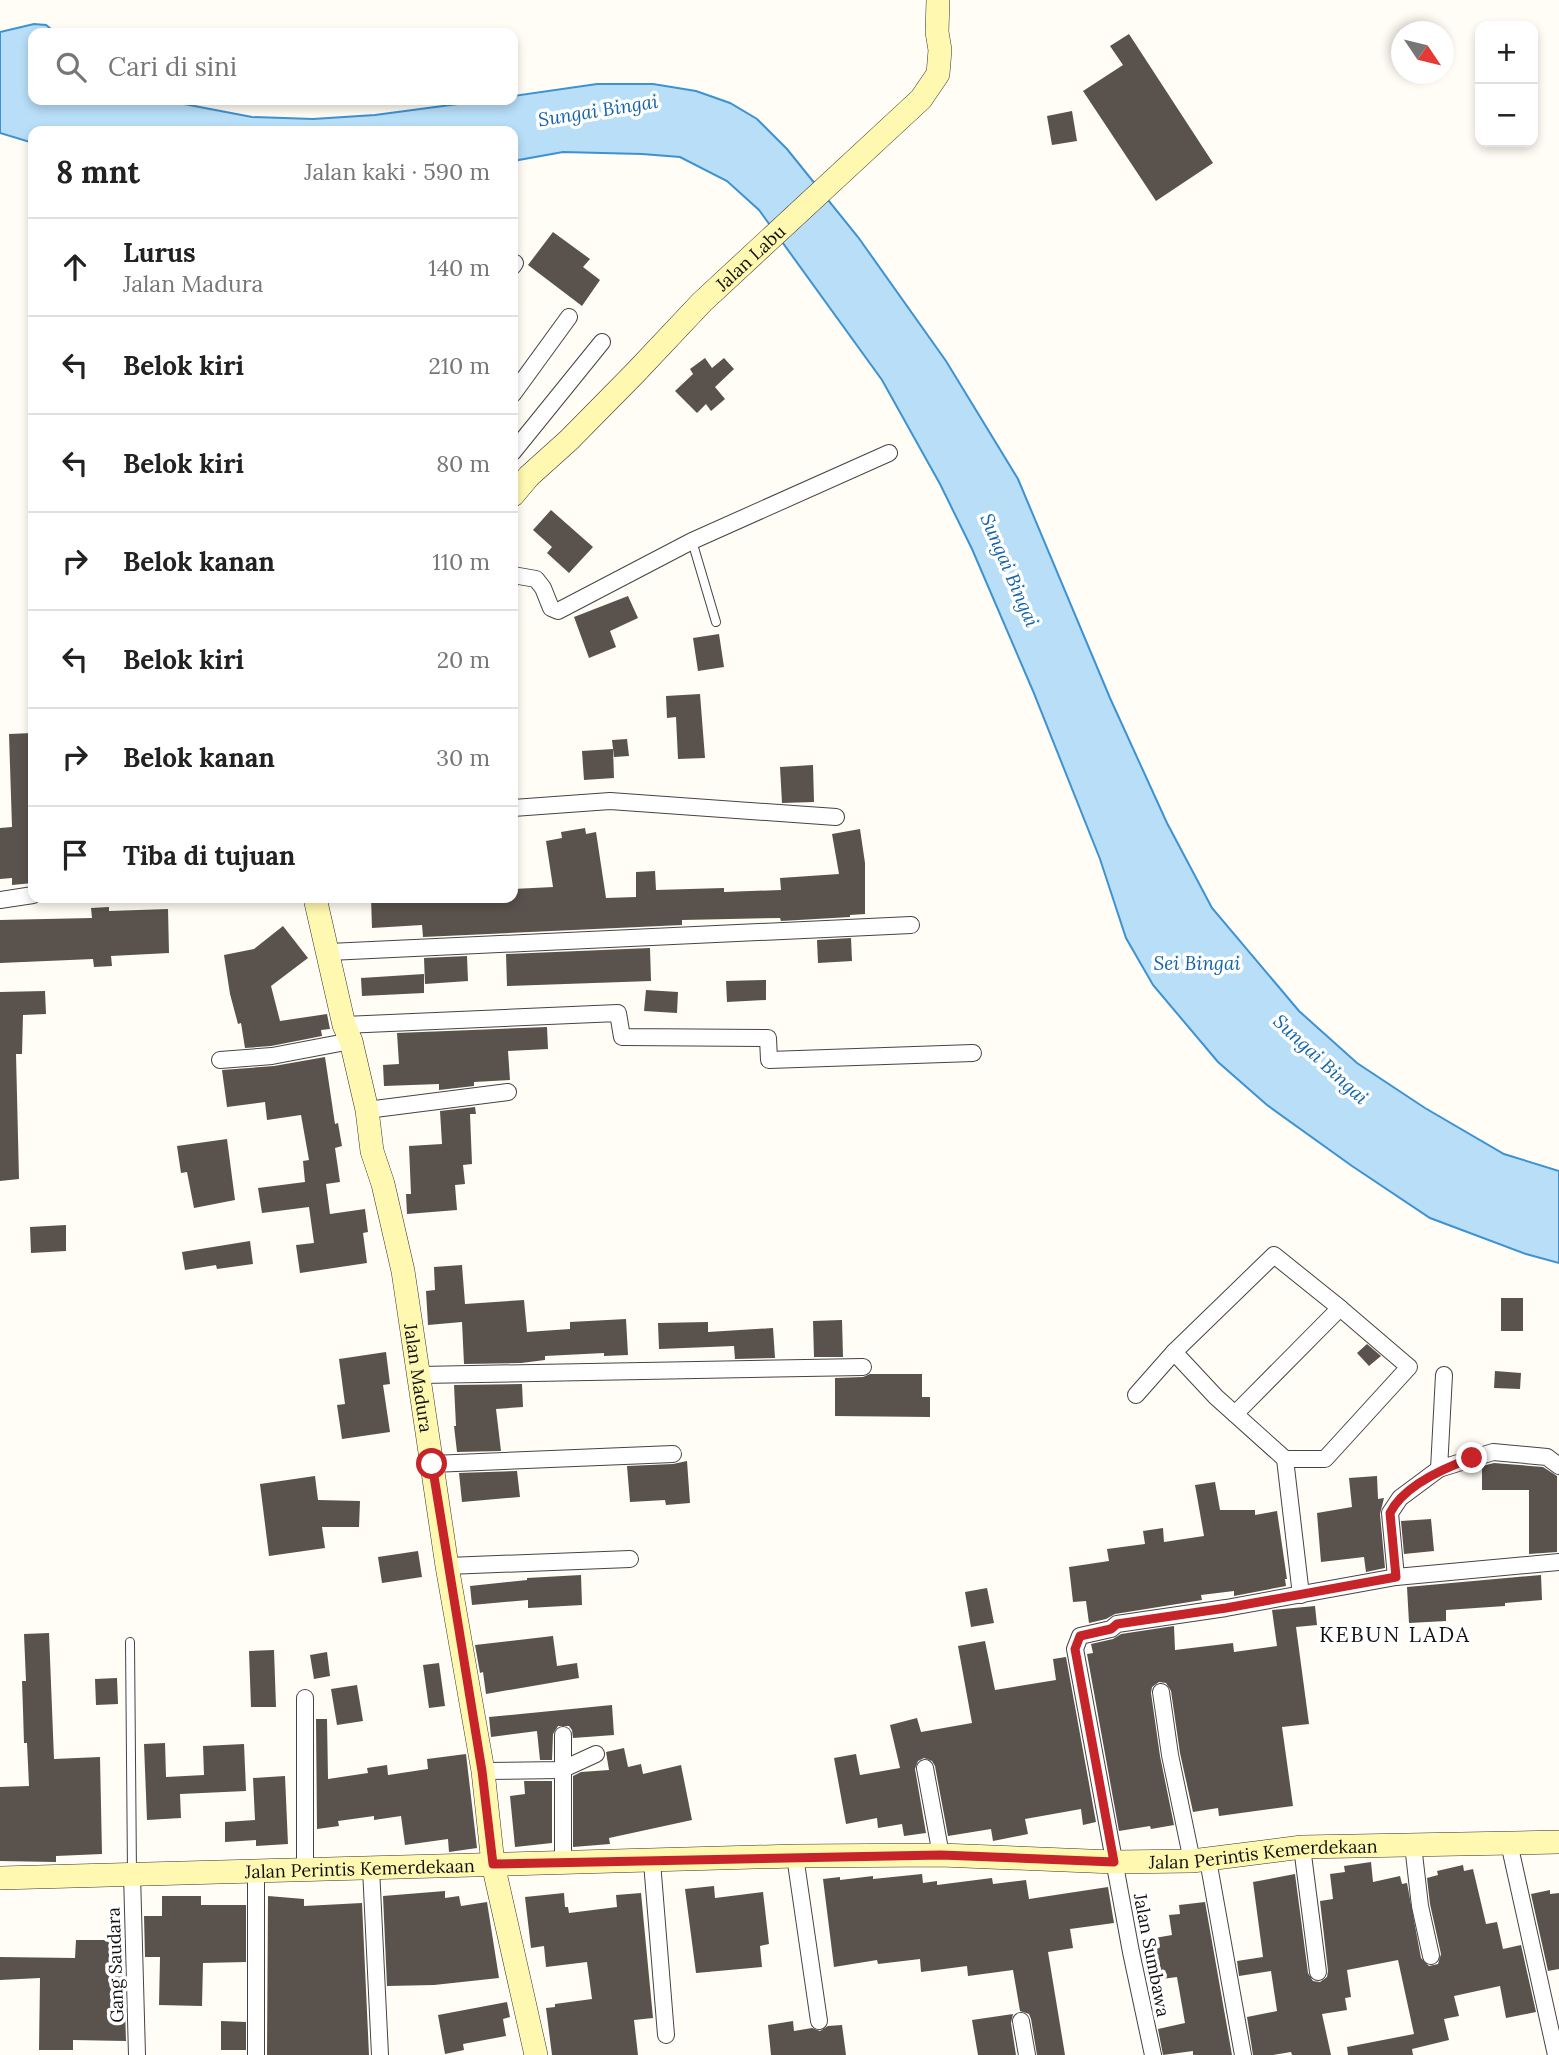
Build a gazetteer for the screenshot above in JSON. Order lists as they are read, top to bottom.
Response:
{
  "streets": {
    "street": [
      "Jalan Labu",
      "Jalan Madura",
      "Jalan Perintis Kemerdekaan",
      "Jalan Sumbawa",
      "Gang Saudara"
    ]
  },
  "crossings": [
    ["Jalan Madura", "Jalan Perintis Kemerdekaan"],
    ["Jalan Perintis Kemerdekaan", "Jalan Sumbawa"],
    ["Jalan Perintis Kemerdekaan", "Gang Saudara"]
  ],
  "districts": ["KEBUN LADA"],
  "water": ["Sungai Bingai", "Sei Bingai"],
  "north": "bottom right",
  "page": {
    "map_buttons": ["+", "−"],
    "search": "Cari di sini",
    "heading": ["8 mnt", "Jalan kaki · 590 m"],
    "list": [
      ["Lurus", "Jalan Madura", "140 m"],
      ["Belok kiri", "210 m"],
      ["Belok kiri", "80 m"],
      ["Belok kanan", "110 m"],
      ["Belok kiri", "20 m"],
      ["Belok kanan", "30 m"],
      "Tiba di tujuan"
    ]
  }
}
